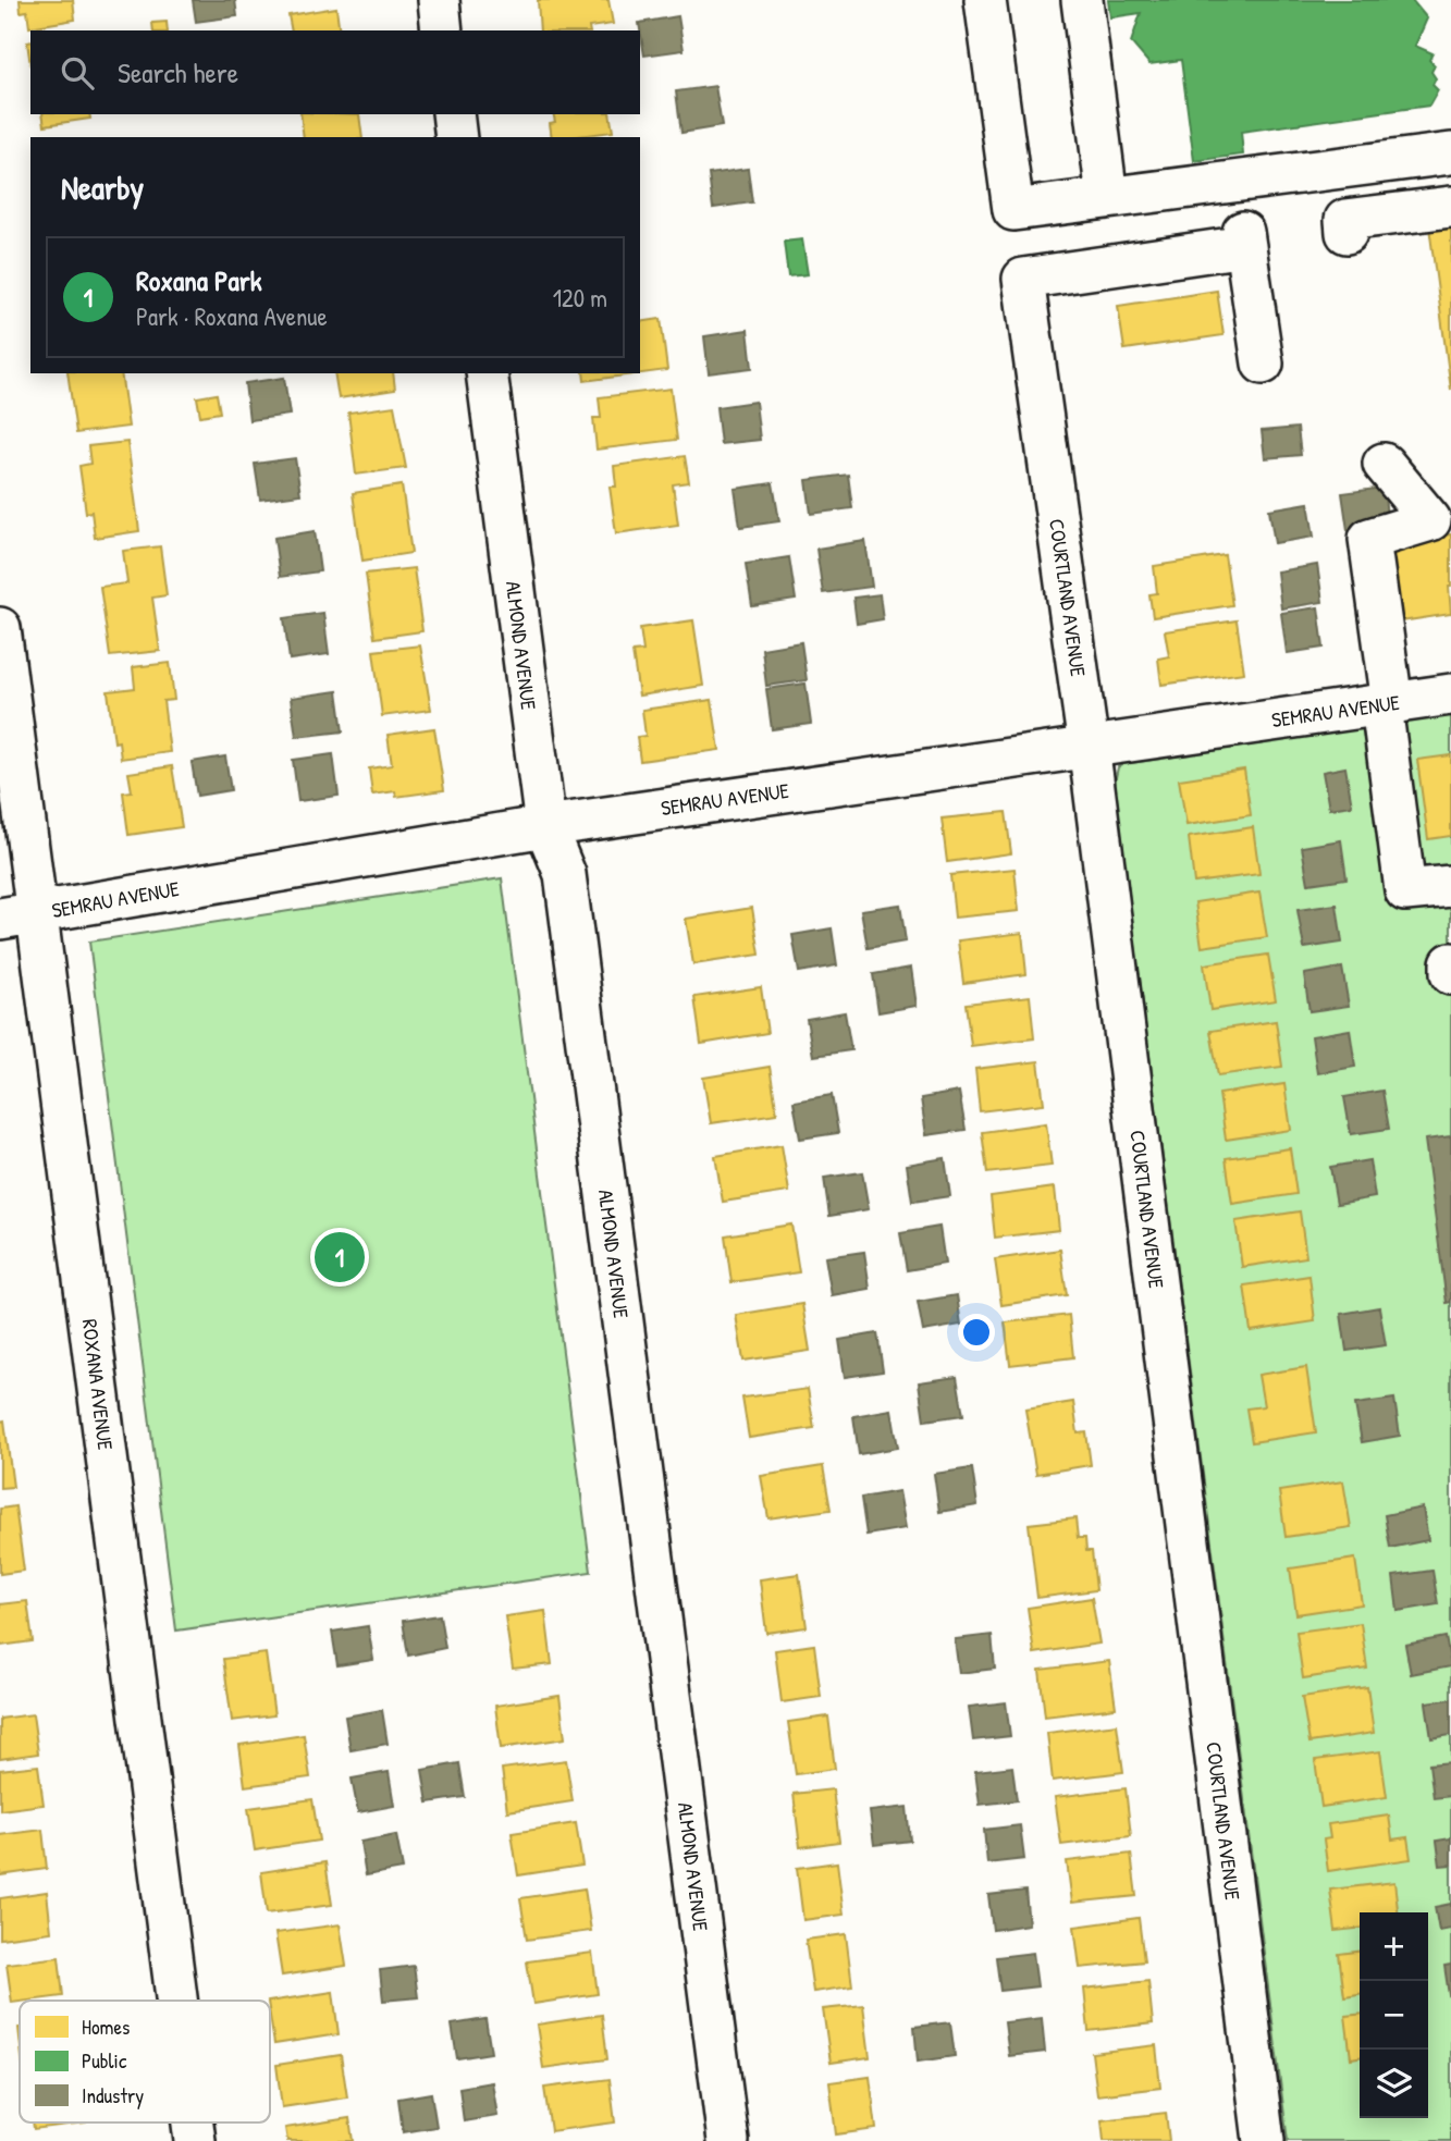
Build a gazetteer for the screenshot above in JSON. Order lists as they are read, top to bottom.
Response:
{
  "streets": {
    "street": [
      "COURTLAND AVENUE",
      "ALMOND AVENUE",
      "SEMRAU AVENUE",
      "ROXANA AVENUE"
    ]
  },
  "crossings": [
    ["COURTLAND AVENUE", "SEMRAU AVENUE"],
    ["ALMOND AVENUE", "SEMRAU AVENUE"],
    ["SEMRAU AVENUE", "ROXANA AVENUE"]
  ],
  "legend": ["Homes", "Public", "Industry"],
  "page": {
    "search": "Search here",
    "heading": "Nearby",
    "list": [
      {
        "mark": "1",
        "name": "Roxana Park",
        "note": "Park · Roxana Avenue",
        "value": "120 m"
      }
    ],
    "pins": "1",
    "map_buttons": ["+", "−"]
  }
}
